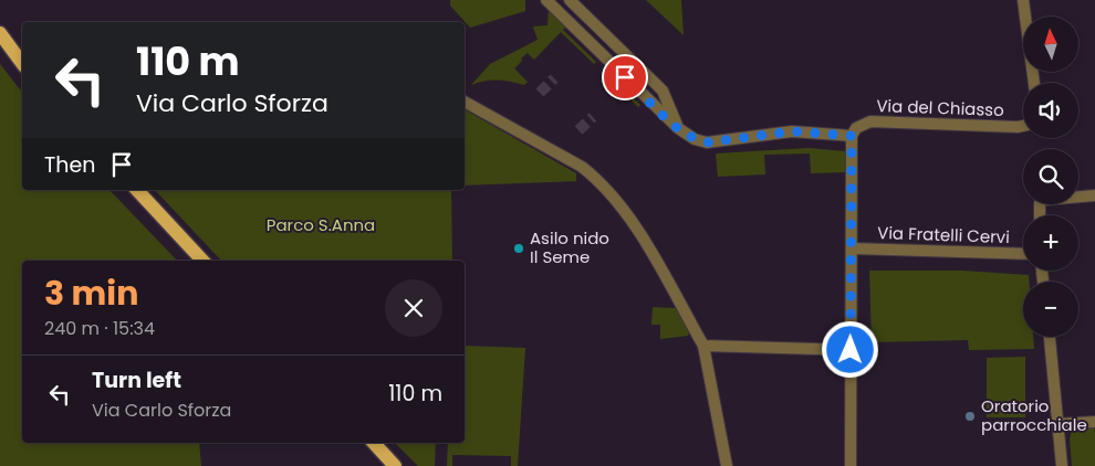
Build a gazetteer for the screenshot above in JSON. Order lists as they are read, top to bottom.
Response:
{
  "streets": {
    "street": ["Via del Chiasso", "Via Fratelli Cervi"]
  },
  "parks": ["Parco S.Anna"],
  "places": ["Asilo nido Il Seme", "Oratorio parrocchiale"],
  "north": "top",
  "page": {
    "map_buttons": ["+", "−"],
    "turn": ["110 m", "Via Carlo Sforza"],
    "then": "Then",
    "heading": ["3 min", "240 m · 15:34"],
    "list": [
      {
        "name": "Turn left",
        "note": "Via Carlo Sforza",
        "value": "110 m"
      }
    ]
  }
}
